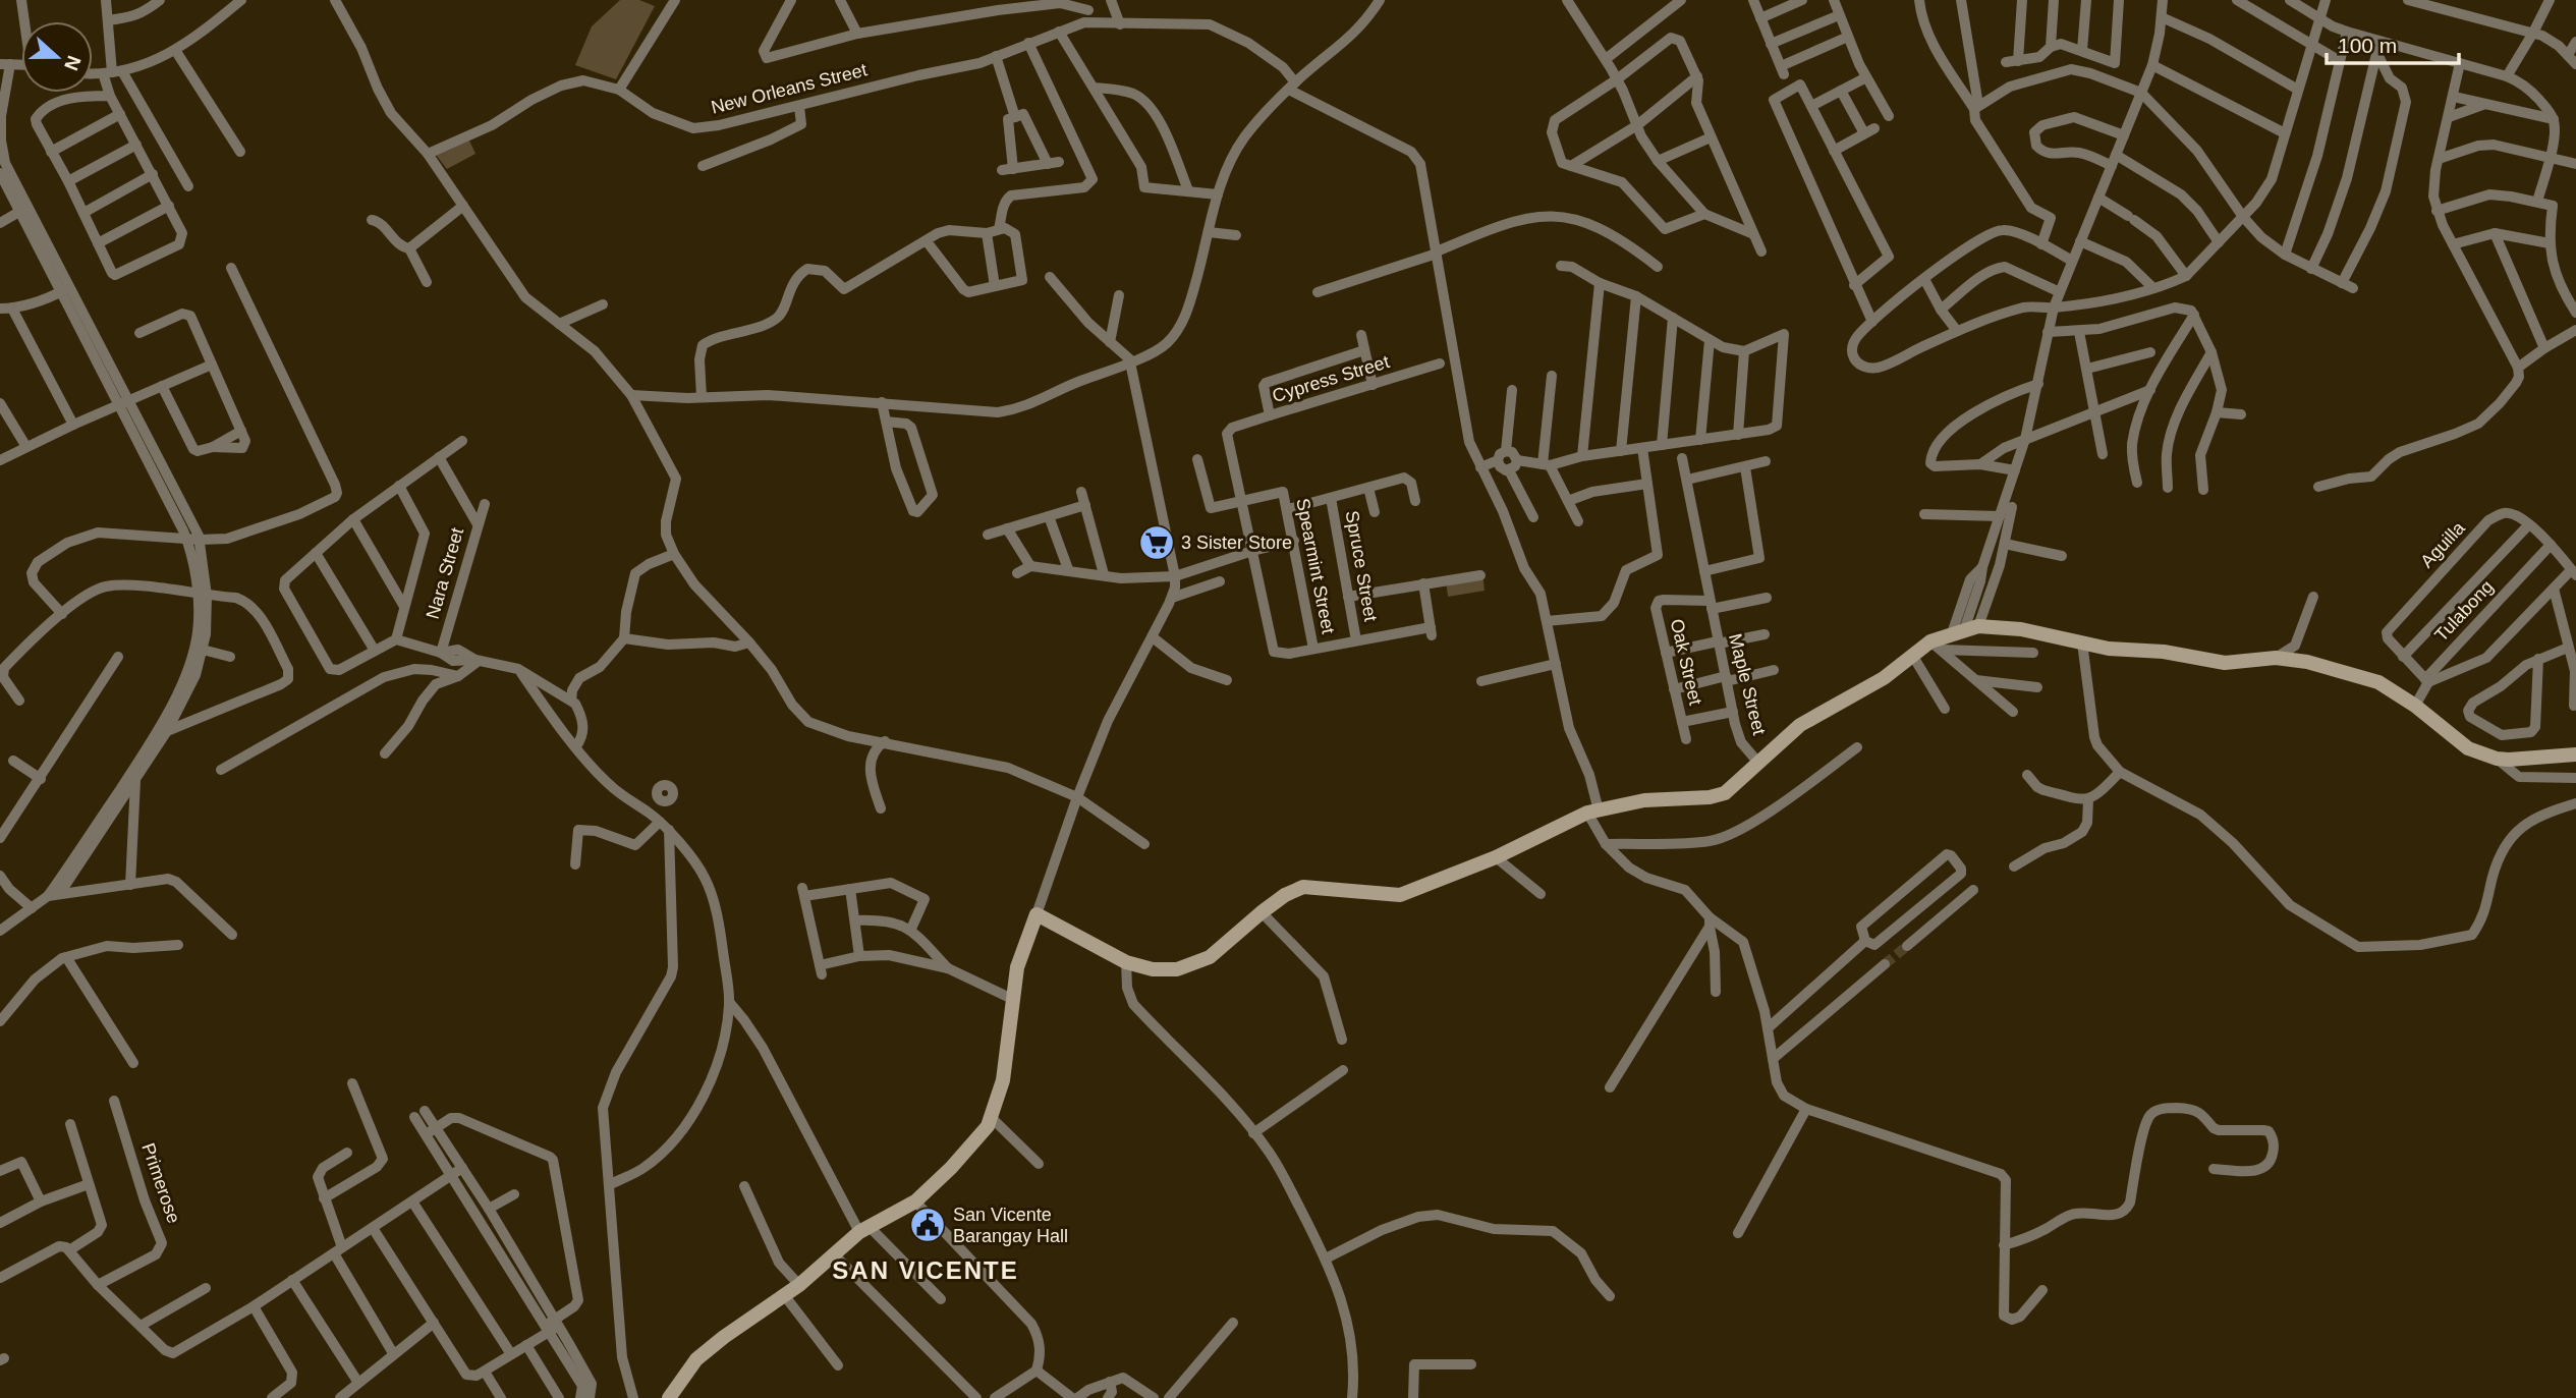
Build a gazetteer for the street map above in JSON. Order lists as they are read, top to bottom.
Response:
{
  "streets": {
    "street": [
      "New Orleans Street",
      "Cypress Street",
      "Aguilla",
      "Spearmint Street",
      "Spruce Street",
      "Nara Street",
      "Tulabong",
      "Oak Street",
      "Maple Street",
      "Primerose"
    ]
  },
  "crossings": [
    ["Cypress Street", "Spearmint Street"],
    ["Aguilla", "Tulabong"],
    ["Oak Street", "Maple Street"]
  ],
  "districts": ["SAN VICENTE"],
  "places": {
    "supermarket": ["3 Sister Store"],
    "public building": ["San Vicente Barangay Hall"]
  },
  "scale_bar": "100 m",
  "north": "right"
}
